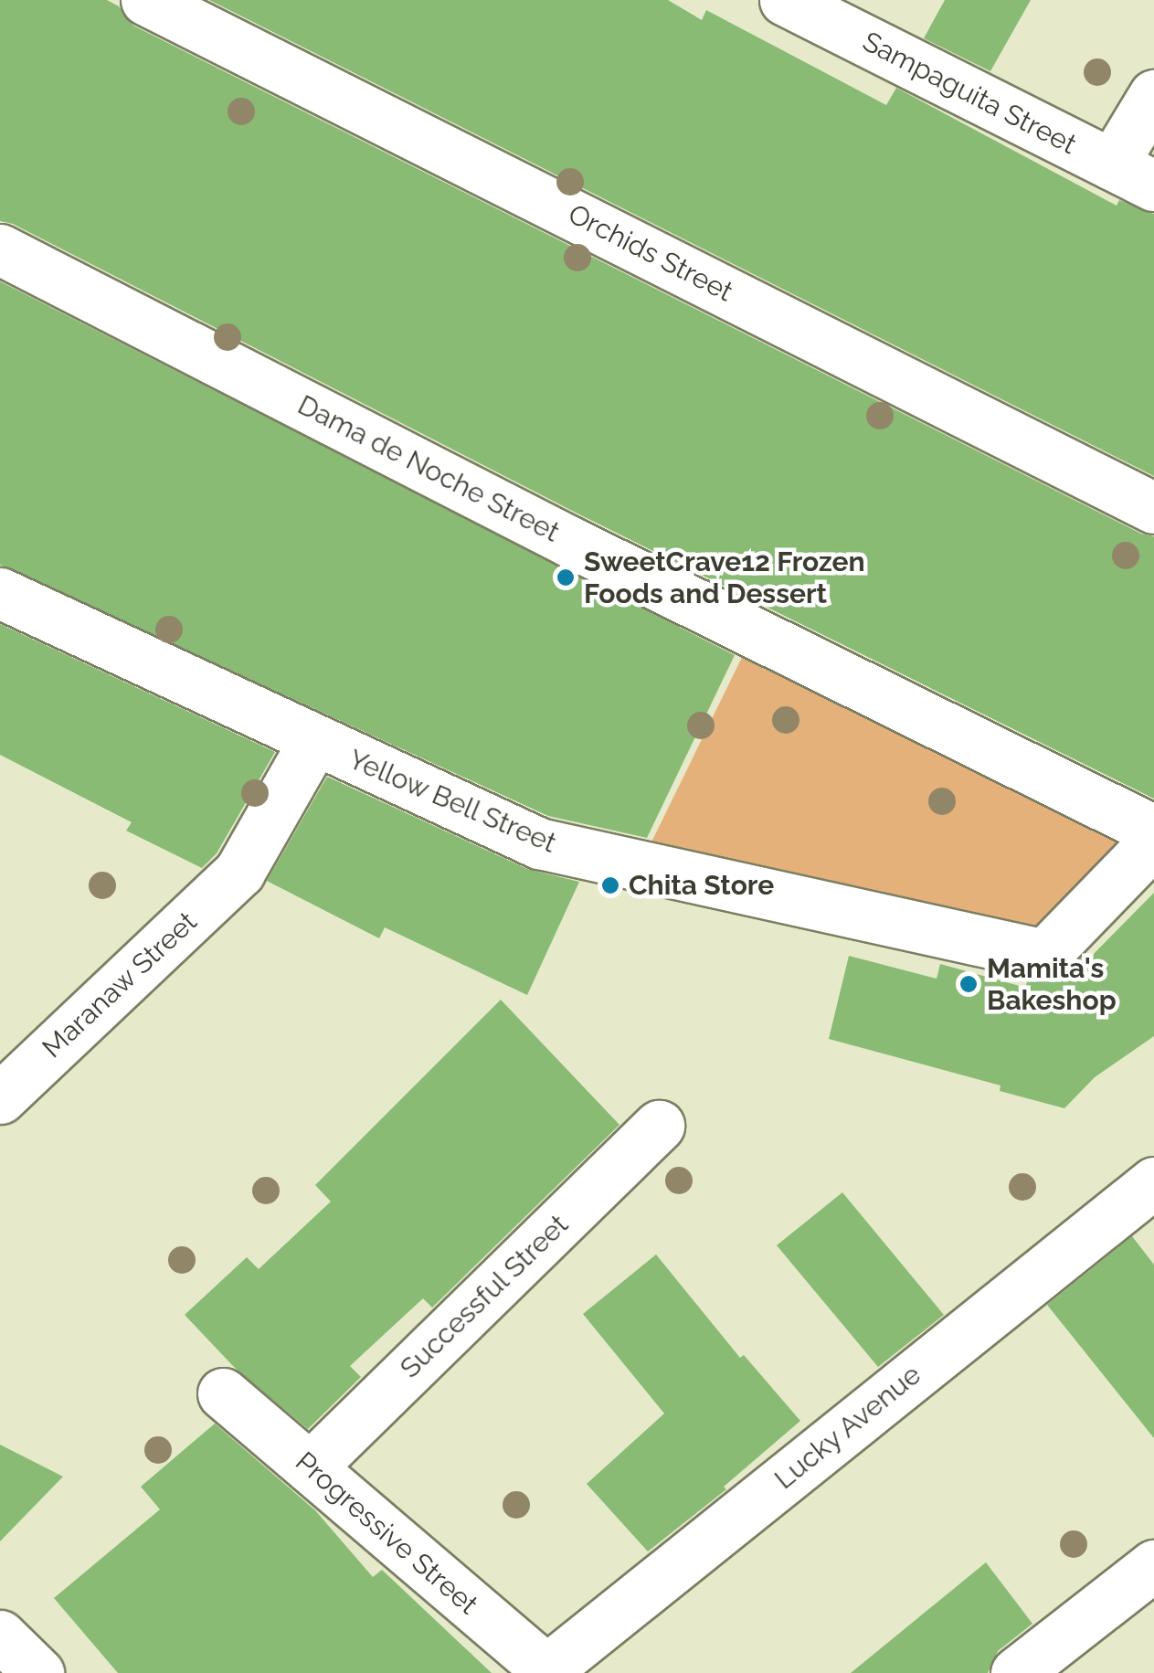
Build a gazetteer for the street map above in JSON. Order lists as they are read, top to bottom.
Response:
{
  "streets": {
    "street": [
      "Sampaguita Street",
      "Orchids Street",
      "Dama de Noche Street",
      "Yellow Bell Street",
      "Maranaw Street",
      "Successful Street",
      "Lucky Avenue",
      "Progressive Street"
    ]
  },
  "crossings": [
    ["Yellow Bell Street", "Maranaw Street"],
    ["Successful Street", "Progressive Street"],
    ["Lucky Avenue", "Progressive Street"]
  ],
  "places": ["SweetCrave12 Frozen Foods and Dessert", "Chita Store", "Mamita's Bakeshop"]
}
